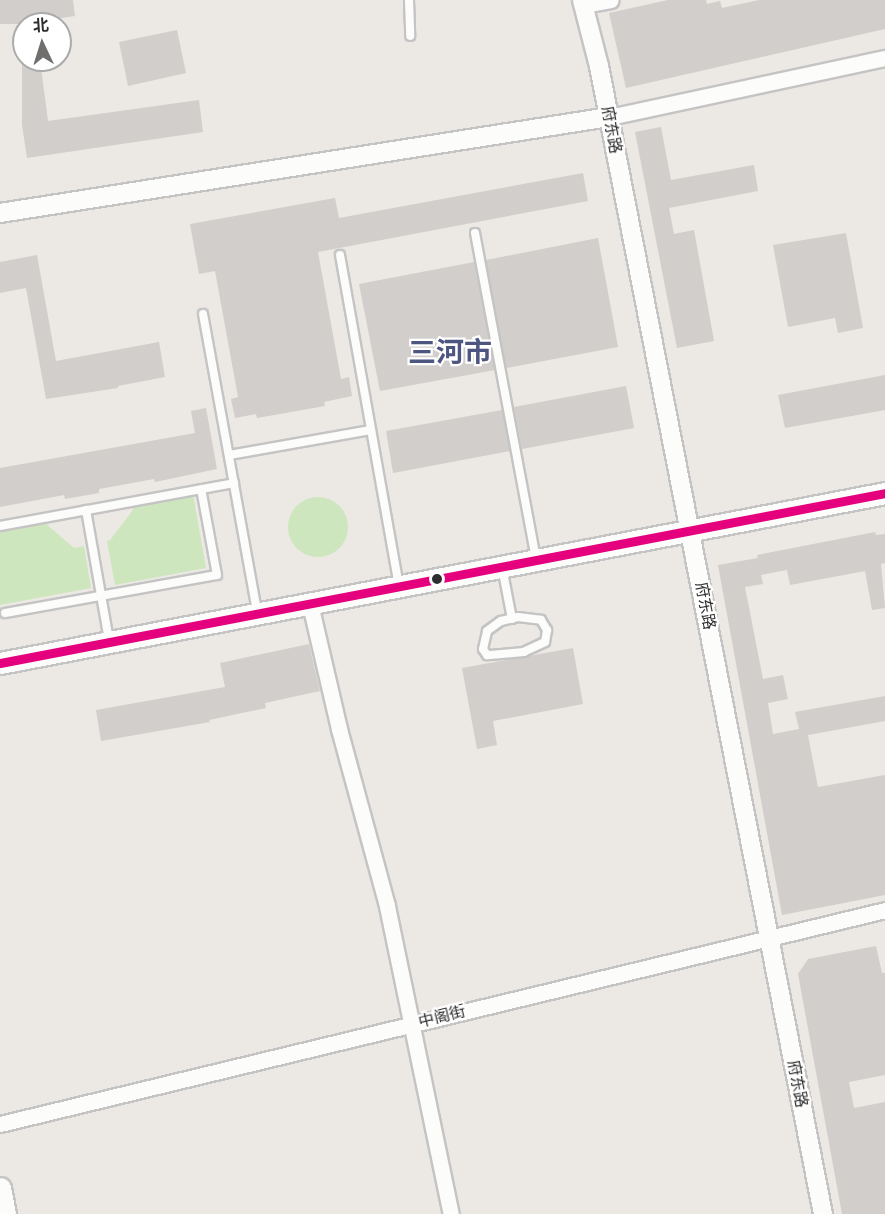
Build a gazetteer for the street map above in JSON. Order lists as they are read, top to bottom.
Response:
{
  "streets": {
    "street": ["府东路", "中阁街"]
  },
  "crossings": [
    ["府东路", "中阁街"]
  ],
  "districts": ["三河市"],
  "north": "top"
}
